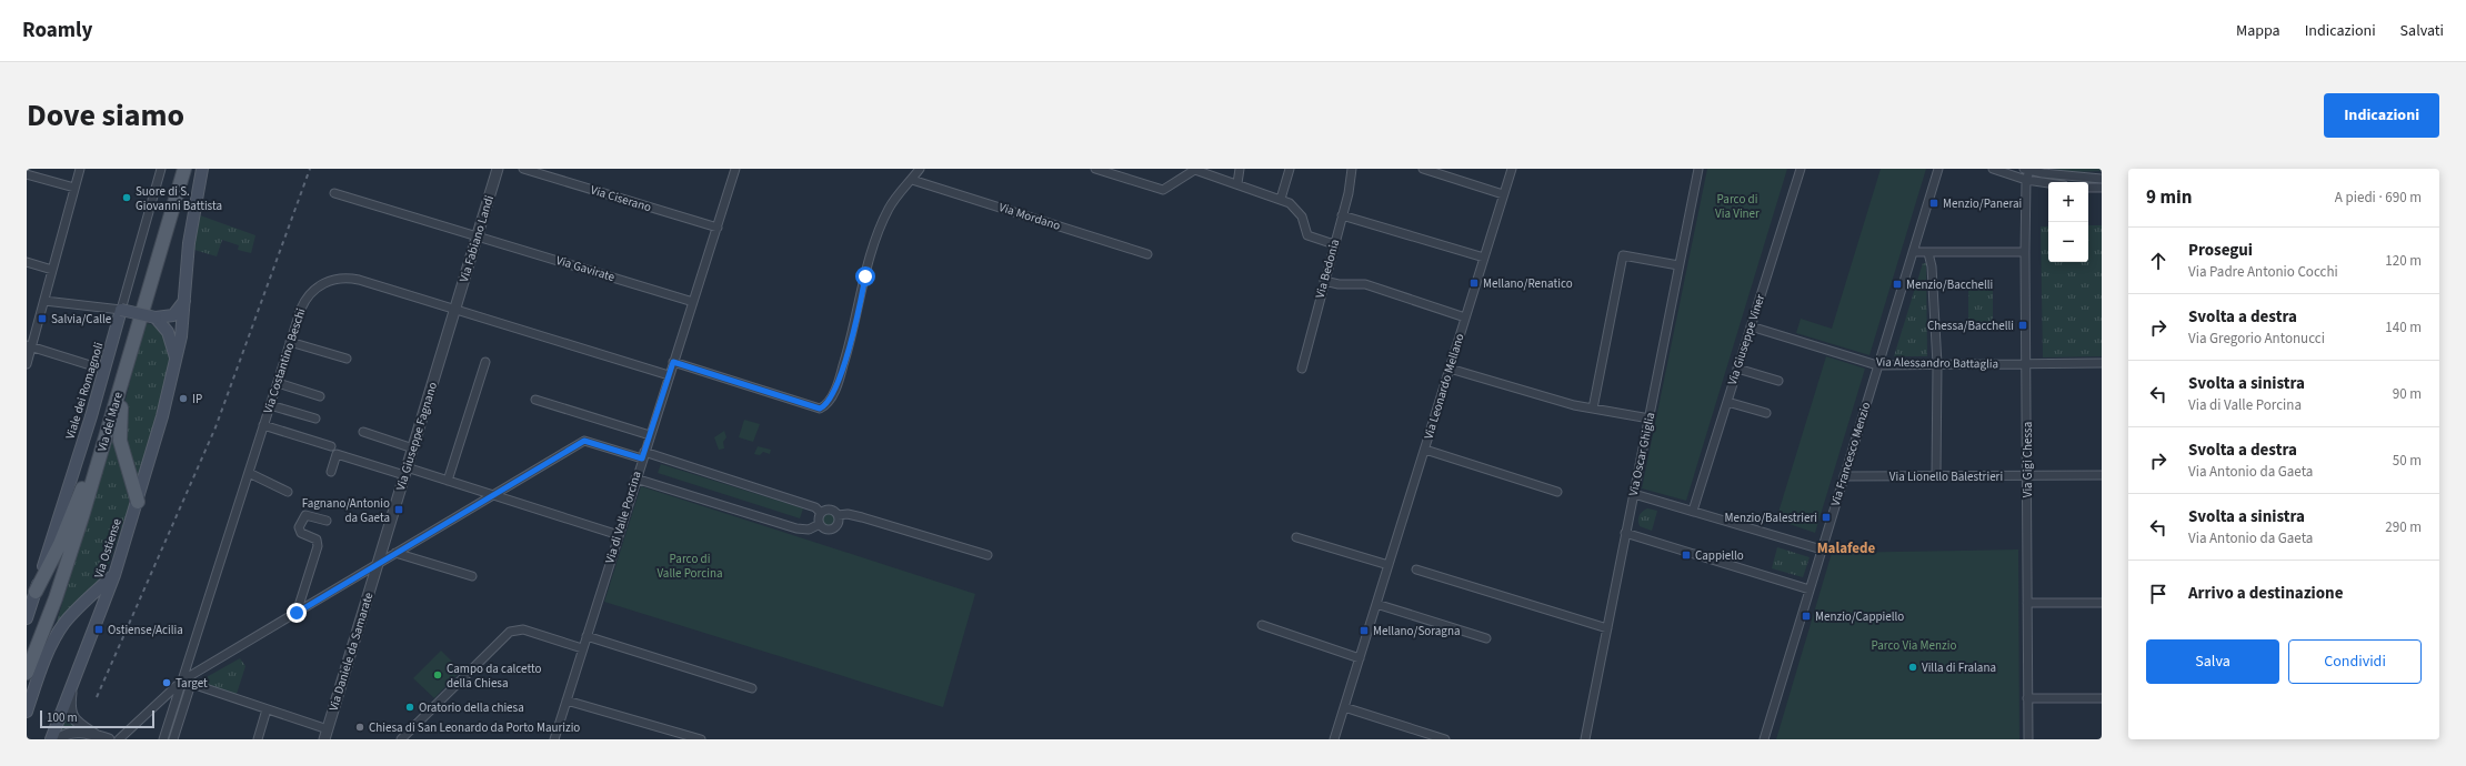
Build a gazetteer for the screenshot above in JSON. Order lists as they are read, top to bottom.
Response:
{
  "streets": {
    "main road": ["Viale dei Romagnoli", "Via del Mare", "Via Ostiense"],
    "street": [
      "Via Ciserano",
      "Via Mordano",
      "Via Fabiano Landi",
      "Via Gavirate",
      "Via Bedonia",
      "Via Giuseppe Viner",
      "Via Costantino Beschi",
      "Via Alessandro Battaglia",
      "Via Leonardo Mellano",
      "Via Giuseppe Fagnano",
      "Via Oscar Ghiglia",
      "Via Francesco Menzio",
      "Via Gigi Chessa",
      "Via Lionello Balestrieri",
      "Via di Valle Porcina",
      "Via Daniele da Samarate"
    ]
  },
  "crossings": [
    ["Via Ciserano", "Via di Valle Porcina"],
    ["Via Fabiano Landi", "Via Gavirate"],
    ["Via Fabiano Landi", "Via Costantino Beschi"],
    ["Via Fabiano Landi", "Via Giuseppe Fagnano"],
    ["Via Gavirate", "Via di Valle Porcina"],
    ["Via Giuseppe Viner", "Via Alessandro Battaglia"],
    ["Via Costantino Beschi", "Via Giuseppe Fagnano"],
    ["Via Costantino Beschi", "Via di Valle Porcina"],
    ["Via Alessandro Battaglia", "Via Francesco Menzio"],
    ["Via Alessandro Battaglia", "Via Gigi Chessa"],
    ["Via Giuseppe Fagnano", "Via Daniele da Samarate"],
    ["Via Francesco Menzio", "Via Lionello Balestrieri"],
    ["Via Gigi Chessa", "Via Lionello Balestrieri"]
  ],
  "districts": ["Malafede"],
  "parks": ["Parco di Via Viner", "Parco di Valle Porcina", "Parco Via Menzio"],
  "places": {
    "other": [
      "Suore di S. Giovanni Battista",
      "IP",
      "Villa di Fralana",
      "Campo da calcetto della Chiesa",
      "Target",
      "Oratorio della chiesa",
      "Chiesa di San Leonardo da Porto Maurizio"
    ],
    "transit": [
      "Menzio/Panerai",
      "Mellano/Renatico",
      "Menzio/Bacchelli",
      "Salvia/Calle",
      "Chessa/Bacchelli",
      "Fagnano/Antonio da Gaeta",
      "Menzio/Balestrieri",
      "Cappiello",
      "Menzio/Cappiello",
      "Ostiense/Acilia",
      "Mellano/Soragna"
    ]
  },
  "scale_bar": "100 m",
  "page": {
    "header": "Roamly",
    "nav": ["Mappa", "Indicazioni", "Salvati"],
    "title": "Dove siamo",
    "buttons": [
      "Indicazioni",
      ["Salva", "Condividi"]
    ],
    "heading": ["9 min", "A piedi · 690 m"],
    "map_buttons": ["+", "−"],
    "list": [
      ["Prosegui", "Via Padre Antonio Cocchi", "120 m"],
      ["Svolta a destra", "Via Gregorio Antonucci", "140 m"],
      ["Svolta a sinistra", "Via di Valle Porcina", "90 m"],
      ["Svolta a destra", "Via Antonio da Gaeta", "50 m"],
      ["Svolta a sinistra", "Via Antonio da Gaeta", "290 m"],
      "Arrivo a destinazione"
    ],
    "scale": "100 m"
  }
}
